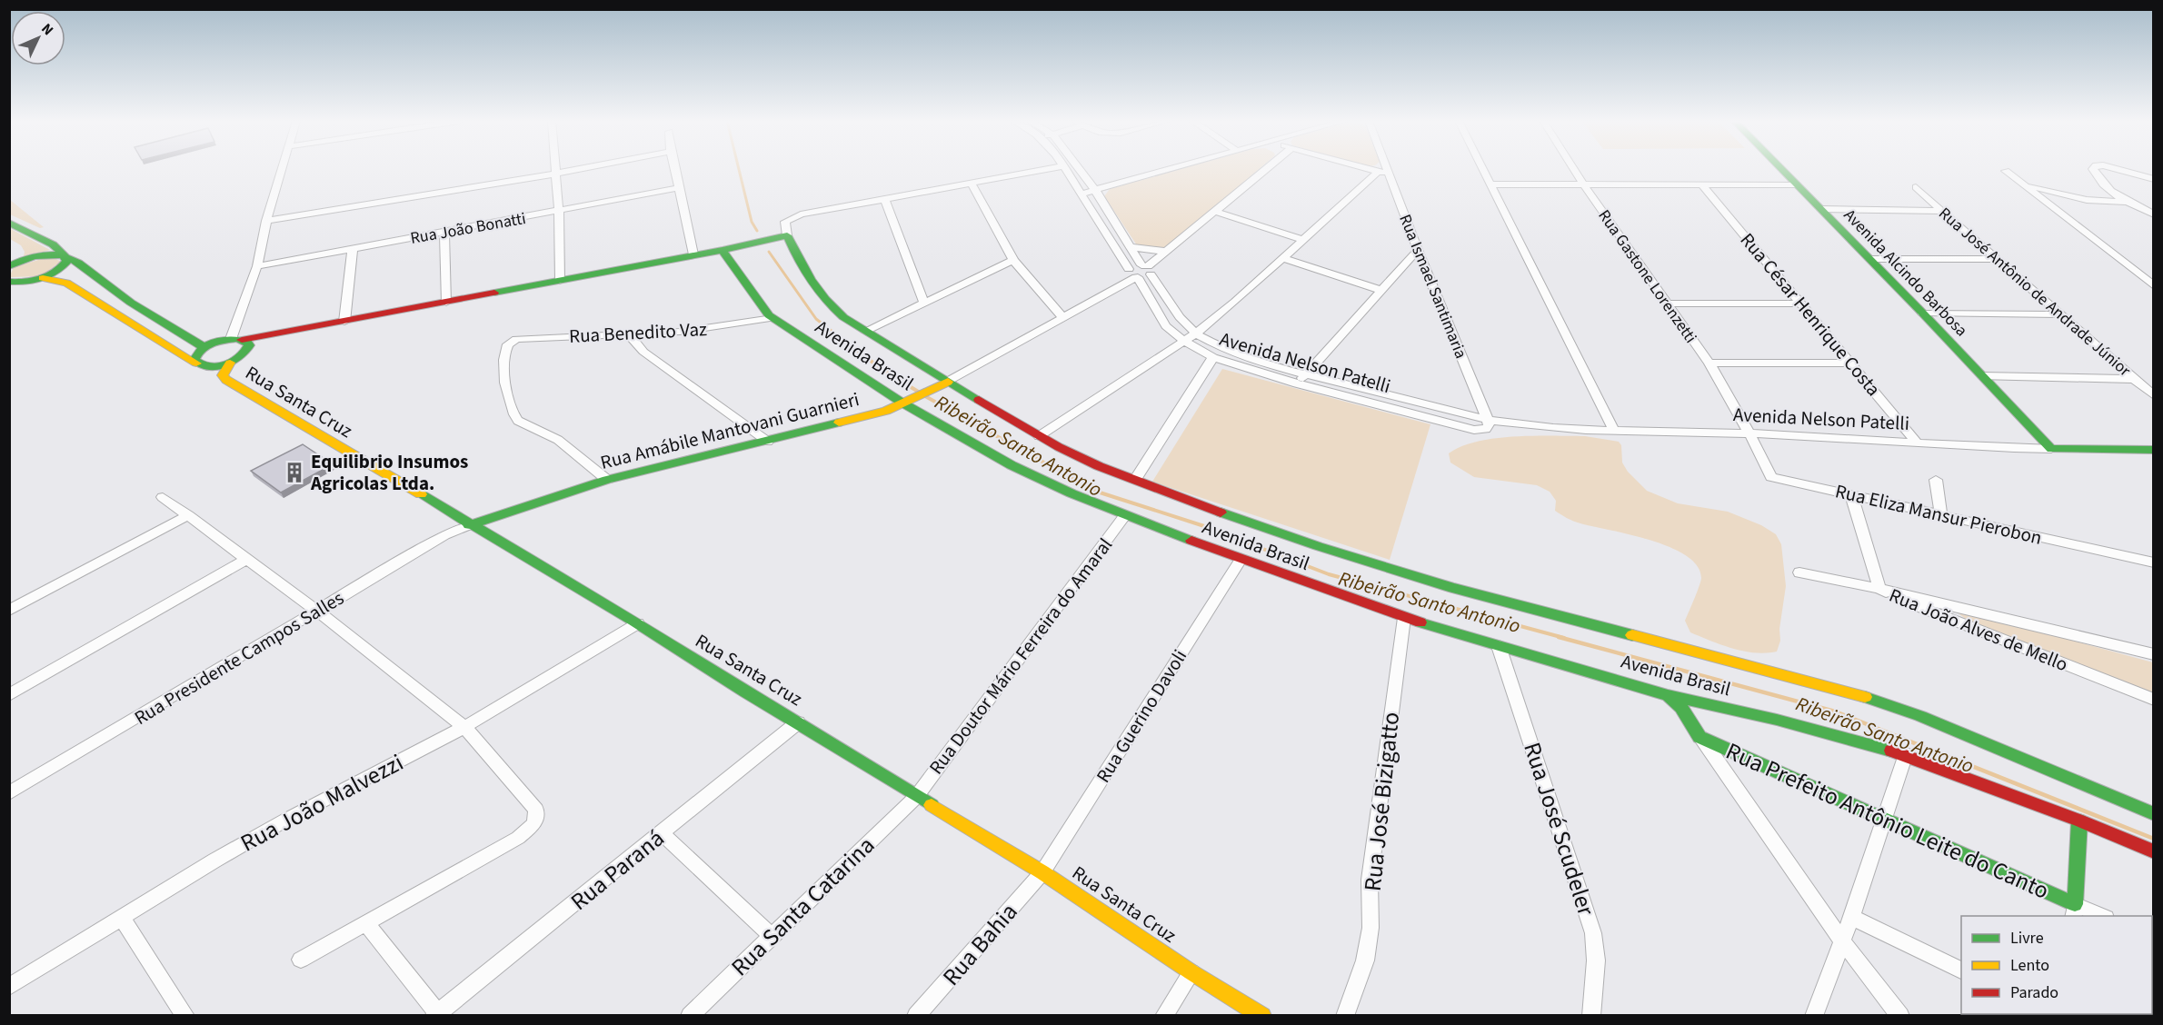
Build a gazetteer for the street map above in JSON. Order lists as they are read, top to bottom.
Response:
{
  "streets": {
    "main road": [
      "Avenida Alcindo Barbosa",
      "Avenida Brasil",
      "Avenida Nelson Patelli",
      "Rua Santa Cruz",
      "Rua Amábile Mantovani Guarnieri",
      "Rua Prefeito Antônio Leite do Canto"
    ],
    "street": [
      "Rua João Bonatti",
      "Rua Gastone Lorenzetti",
      "Rua Ismael Santimaria",
      "Rua José Antônio de Andrade Júnior",
      "Rua César Henrique Costa",
      "Rua Benedito Vaz",
      "Rua Eliza Mansur Pierobon",
      "Rua João Alves de Mello",
      "Rua Doutor Mário Ferreira do Amaral",
      "Rua Presidente Campos Salles",
      "Rua Guerino Davoli",
      "Rua José Bizigatto",
      "Rua João Malvezzi",
      "Rua José Scudeler",
      "Rua Paraná",
      "Rua Santa Catarina",
      "Rua Bahia"
    ]
  },
  "crossings": [
    ["Avenida Alcindo Barbosa", "Avenida Nelson Patelli"],
    ["Rua Gastone Lorenzetti", "Avenida Nelson Patelli"],
    ["Rua Gastone Lorenzetti", "Rua Eliza Mansur Pierobon"],
    ["Rua Ismael Santimaria", "Avenida Nelson Patelli"],
    ["Rua César Henrique Costa", "Avenida Nelson Patelli"],
    ["Rua Benedito Vaz", "Avenida Brasil"],
    ["Rua Benedito Vaz", "Rua Amábile Mantovani Guarnieri"],
    ["Avenida Brasil", "Rua Amábile Mantovani Guarnieri"],
    ["Avenida Brasil", "Rua Doutor Mário Ferreira do Amaral"],
    ["Avenida Brasil", "Rua Guerino Davoli"],
    ["Avenida Brasil", "Rua José Bizigatto"],
    ["Avenida Brasil", "Rua José Scudeler"],
    ["Avenida Nelson Patelli", "Rua Amábile Mantovani Guarnieri"],
    ["Avenida Nelson Patelli", "Rua Eliza Mansur Pierobon"],
    ["Rua Santa Cruz", "Rua Amábile Mantovani Guarnieri"],
    ["Rua Santa Cruz", "Rua Doutor Mário Ferreira do Amaral"],
    ["Rua Santa Cruz", "Rua Presidente Campos Salles"],
    ["Rua Santa Cruz", "Rua Guerino Davoli"],
    ["Rua Santa Cruz", "Rua João Malvezzi"],
    ["Rua Santa Cruz", "Rua Paraná"],
    ["Rua Santa Cruz", "Rua Santa Catarina"],
    ["Rua Santa Cruz", "Rua Bahia"],
    ["Rua Amábile Mantovani Guarnieri", "Rua Presidente Campos Salles"],
    ["Rua Doutor Mário Ferreira do Amaral", "Rua Santa Catarina"],
    ["Rua Guerino Davoli", "Rua Bahia"]
  ],
  "water": ["Ribeirão Santo Antonio"],
  "places": {
    "building": ["Equilibrio Insumos Agricolas Ltda."]
  },
  "legend": ["Livre", "Lento", "Parado"],
  "north": "top right"
}
